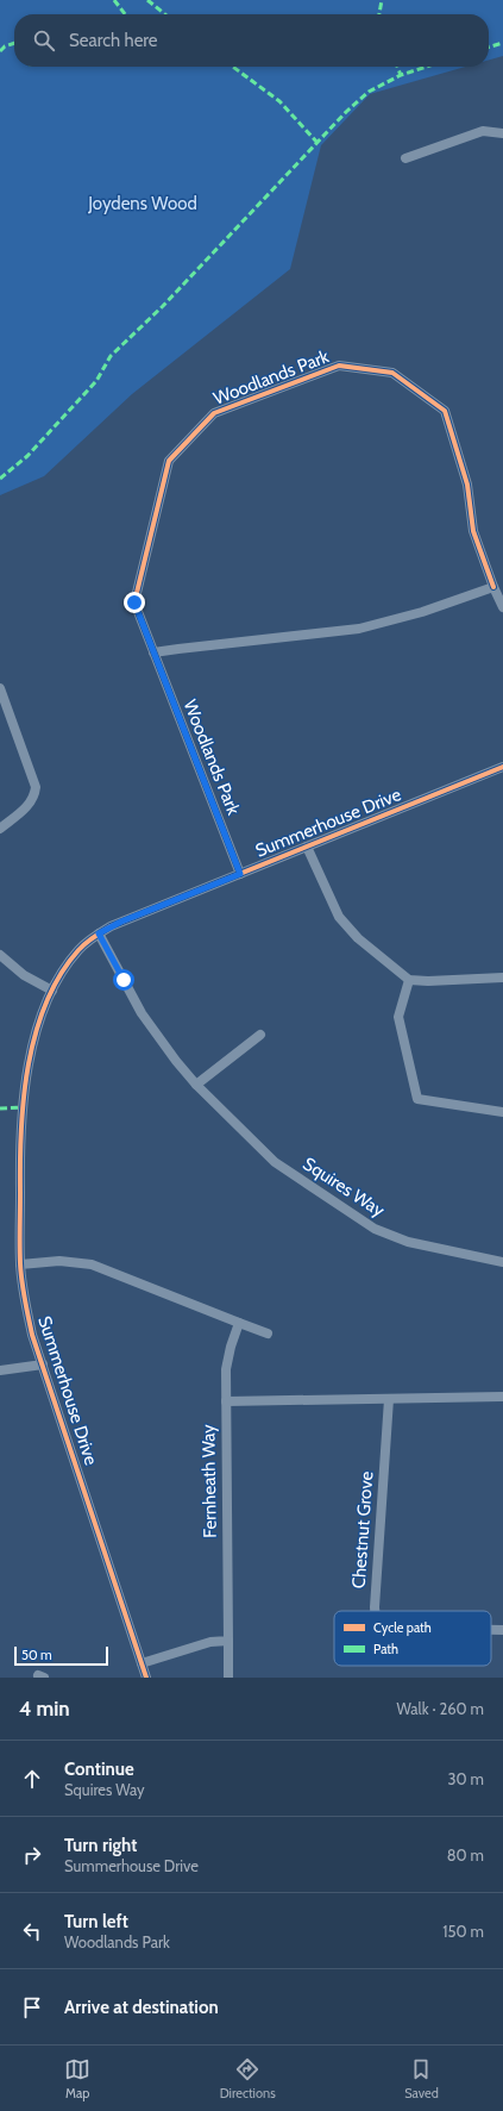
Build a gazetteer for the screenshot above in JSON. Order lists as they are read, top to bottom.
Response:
{
  "streets": {
    "street": [
      "Woodlands Park",
      "Summerhouse Drive",
      "Squires Way",
      "Fernheath Way",
      "Chestnut Grove"
    ]
  },
  "crossings": [
    ["Woodlands Park", "Summerhouse Drive"],
    ["Summerhouse Drive", "Squires Way"]
  ],
  "parks": ["Joydens Wood"],
  "legend": ["Cycle path", "Path"],
  "scale_bar": "50 m",
  "page": {
    "search": "Search here",
    "scale": "50 m",
    "heading": ["4 min", "Walk · 260 m"],
    "list": [
      ["Continue", "Squires Way", "30 m"],
      ["Turn right", "Summerhouse Drive", "80 m"],
      ["Turn left", "Woodlands Park", "150 m"],
      "Arrive at destination"
    ],
    "nav": ["Map", "Directions", "Saved"]
  }
}
